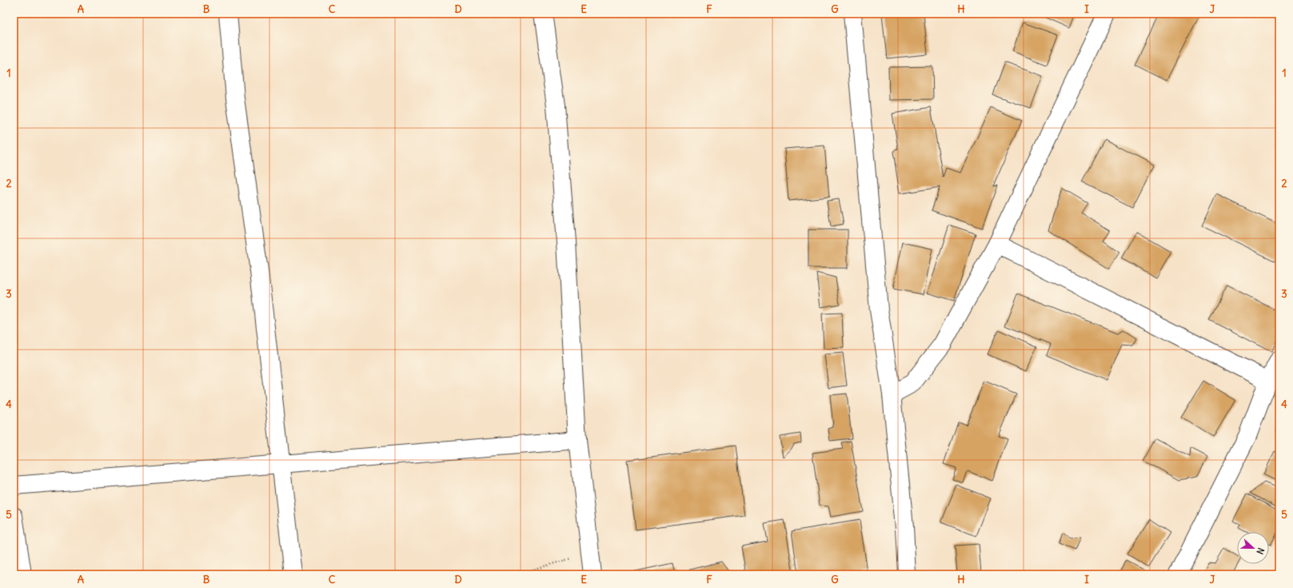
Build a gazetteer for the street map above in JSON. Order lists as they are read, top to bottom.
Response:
{
  "north": "right",
  "grid": {
    "columns": [
      "A",
      "B",
      "C",
      "D",
      "E",
      "F",
      "G",
      "H",
      "I",
      "J"
    ],
    "rows": [
      "1",
      "2",
      "3",
      "4",
      "5"
    ]
  }
}
